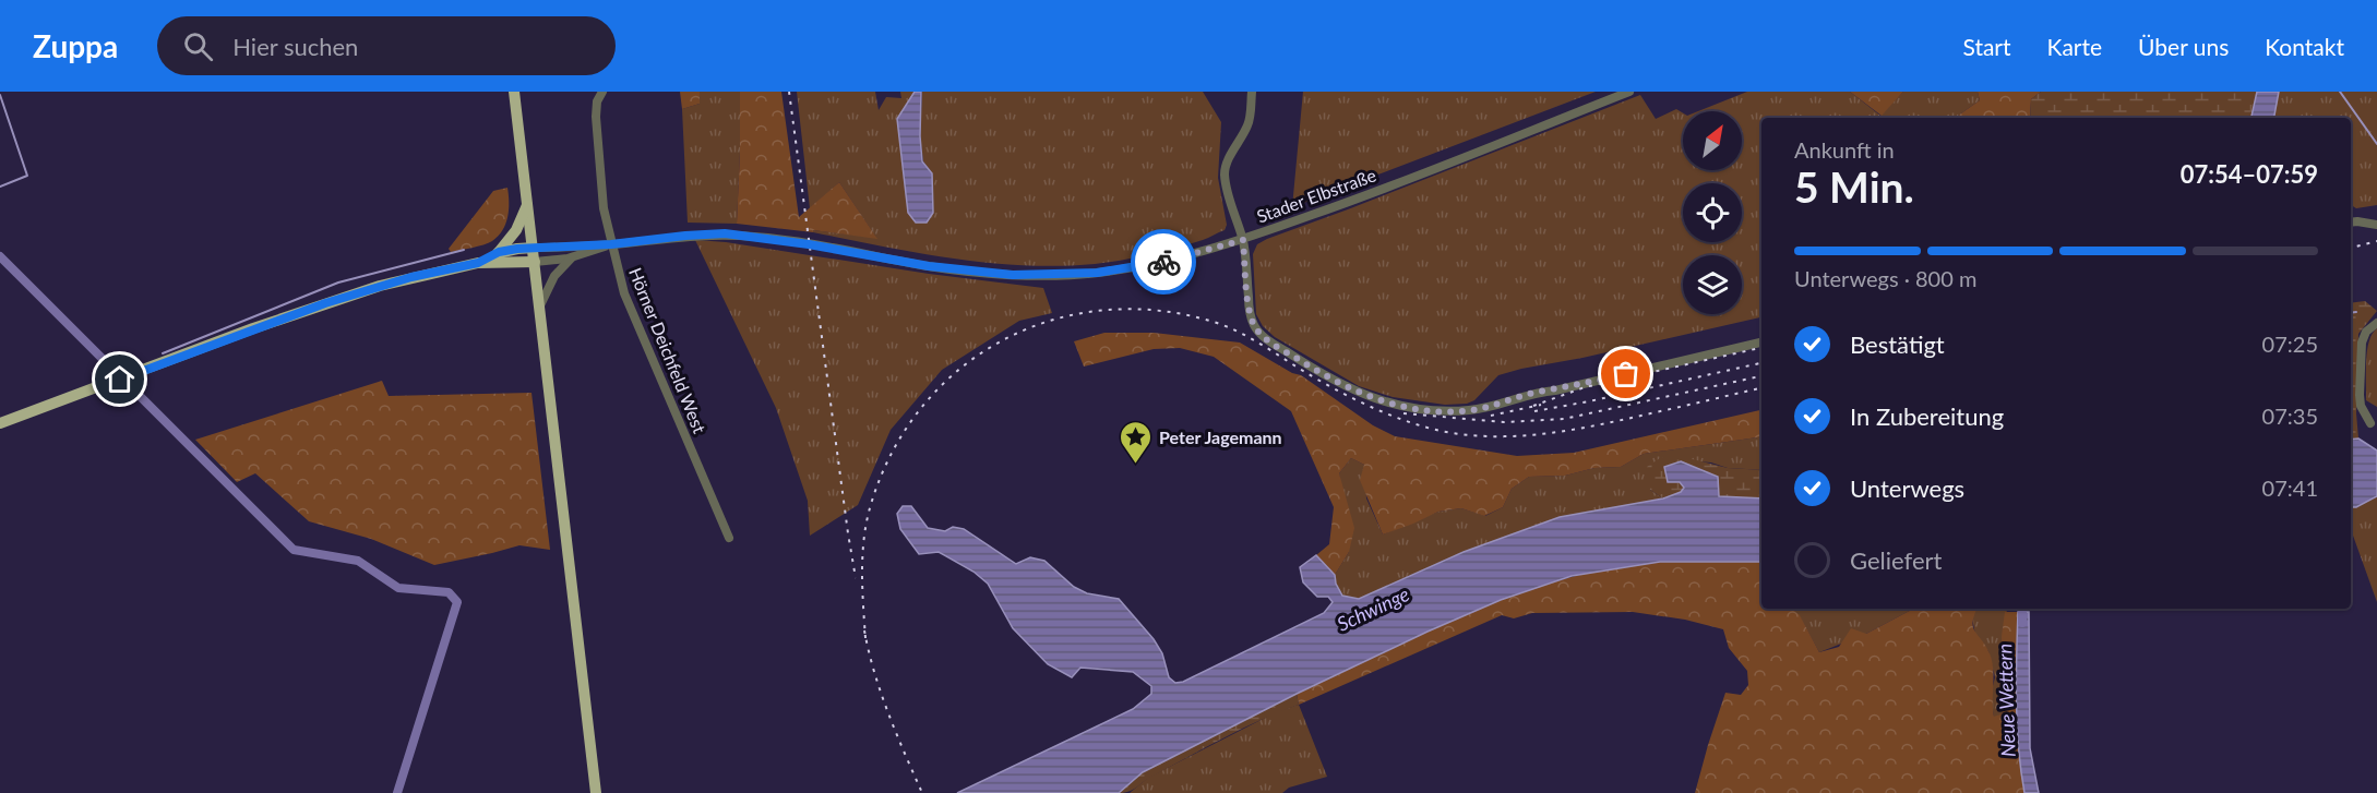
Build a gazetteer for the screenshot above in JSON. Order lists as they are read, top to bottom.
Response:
{
  "streets": {
    "street": ["Stader Elbstraße", "Hörner Deichfeld West"]
  },
  "crossings": [
    ["Stader Elbstraße", "Hörner Deichfeld West"]
  ],
  "water": ["Schwinge", "Neue Wettern"],
  "places": {
    "place": ["Peter Jagemann"]
  },
  "north": "top right",
  "page": {
    "header": "Zuppa",
    "search": "Hier suchen",
    "nav": [
      "Start",
      "Karte",
      "Über uns",
      "Kontakt"
    ],
    "heading": ["5 Min.", "Ankunft in", "07:54–07:59"],
    "bar": "Unterwegs · 800 m",
    "list": [
      ["Bestätigt", "07:25"],
      ["In Zubereitung", "07:35"],
      ["Unterwegs", "07:41"],
      "Geliefert"
    ]
  }
}
